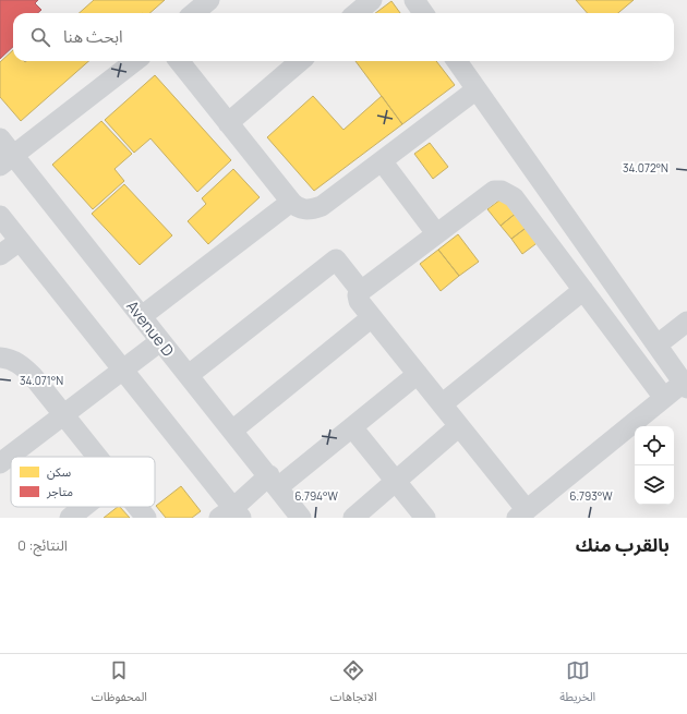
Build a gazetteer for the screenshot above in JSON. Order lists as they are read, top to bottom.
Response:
{
  "streets": {
    "street": ["Avenue D"]
  },
  "legend": ["سكن", "متاجر"],
  "page": {
    "search": "ابحث هنا",
    "heading": ["بالقرب منك", "النتائج: 0"],
    "nav": ["الخريطة", "الاتجاهات", "المحفوظات"]
  },
  "coordinates": [
    "34.072°N",
    "34.071°N",
    "6.794°W",
    "6.793°W"
  ]
}
